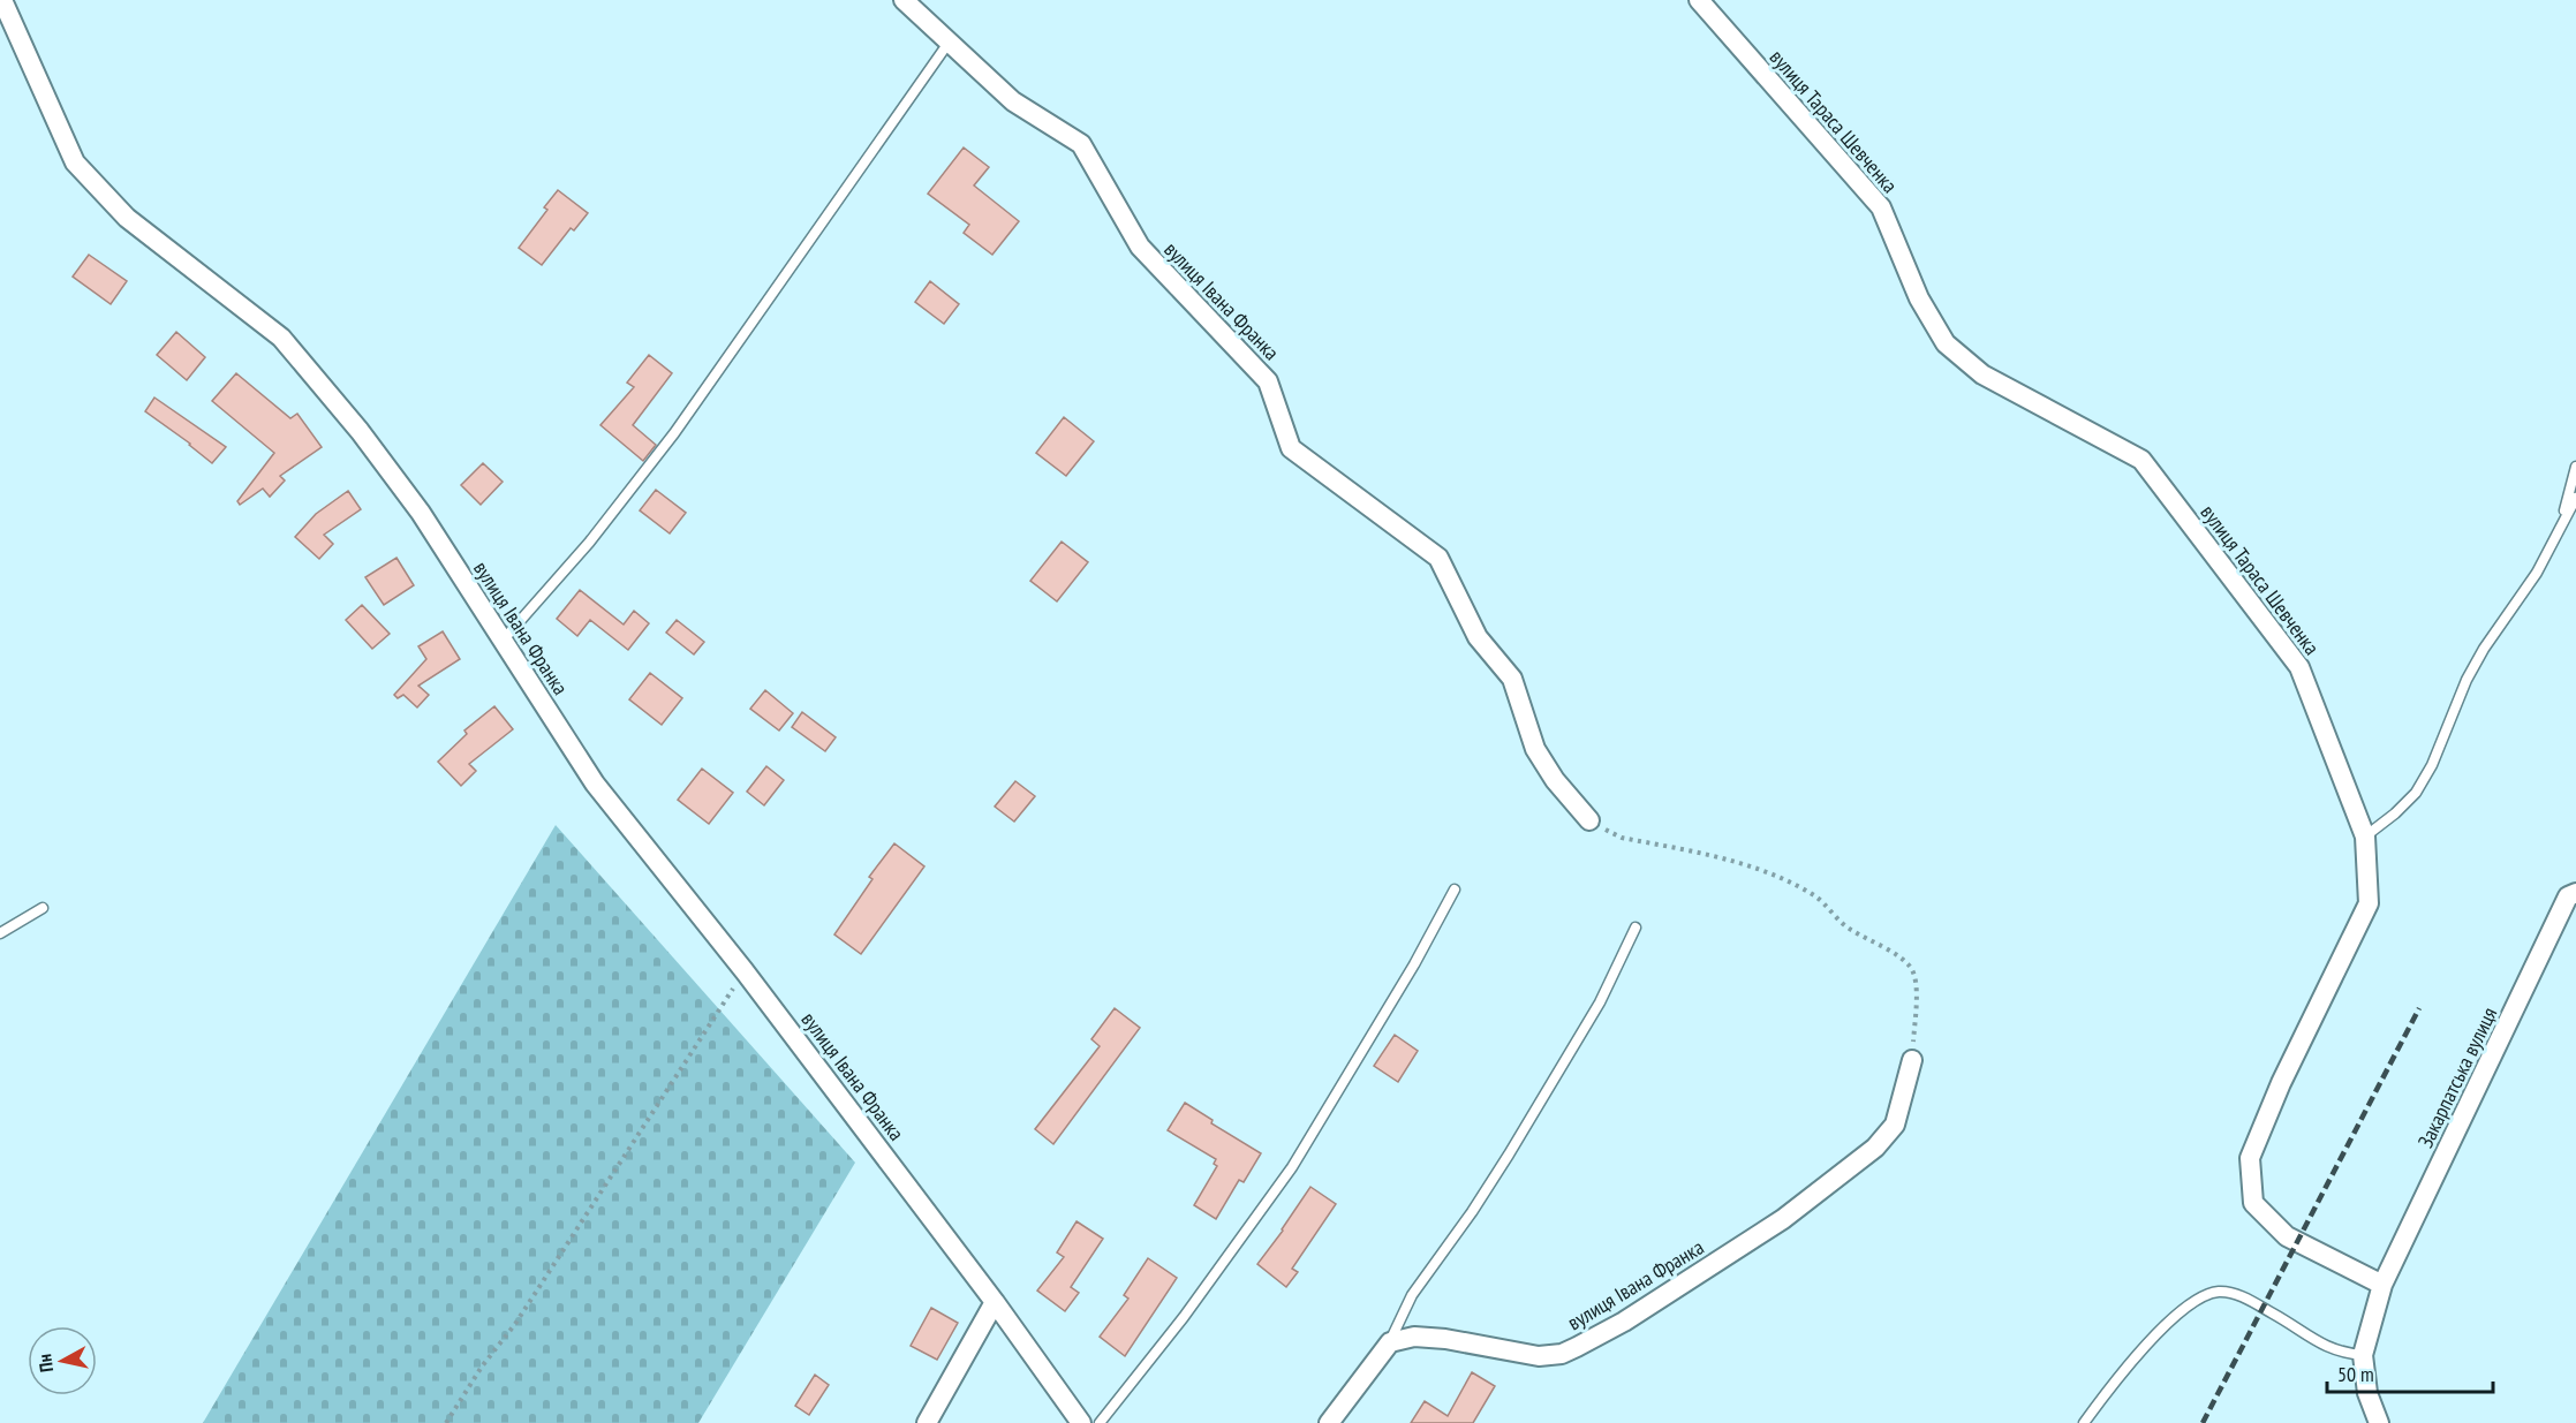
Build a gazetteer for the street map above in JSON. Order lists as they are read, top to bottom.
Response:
{
  "streets": {
    "street": ["вулиця Тараса Шевченка", "вулиця Івана Франка", "Закарпатська вулиця"]
  },
  "crossings": [
    ["вулиця Тараса Шевченка", "Закарпатська вулиця"]
  ],
  "scale_bar": "50 m",
  "north": "left"
}
